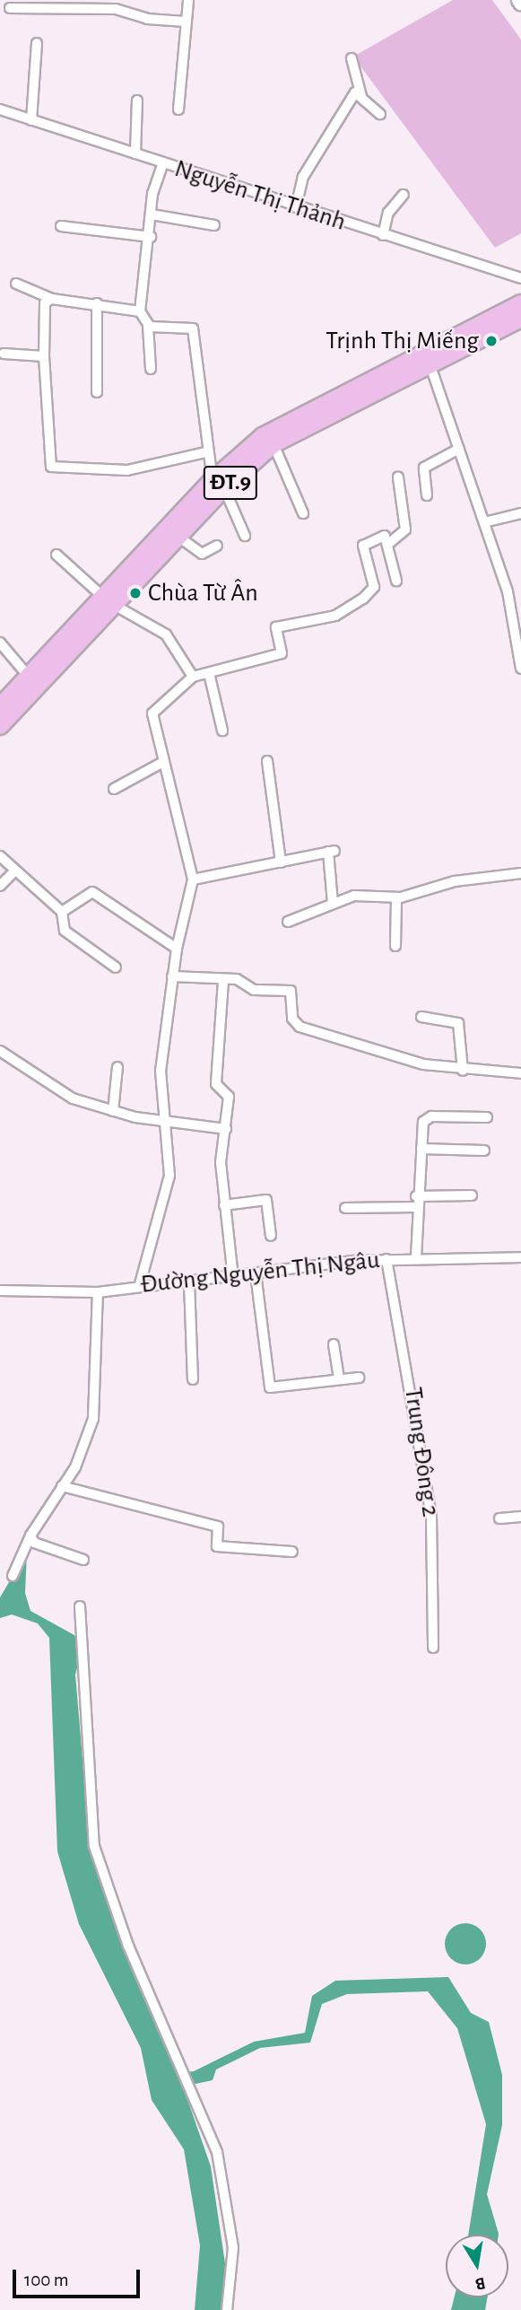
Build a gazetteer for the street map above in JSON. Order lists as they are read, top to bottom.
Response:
{
  "streets": {
    "main road": ["ĐT.9"],
    "street": ["Nguyễn Thị Thảnh", "Đường Nguyễn Thị Ngâu", "Trung Đông 2"]
  },
  "crossings": [
    ["Đường Nguyễn Thị Ngâu", "Trung Đông 2"]
  ],
  "places": ["Trịnh Thị Miếng", "Chùa Từ Ân"],
  "scale_bar": "100 m",
  "north": "bottom"
}
